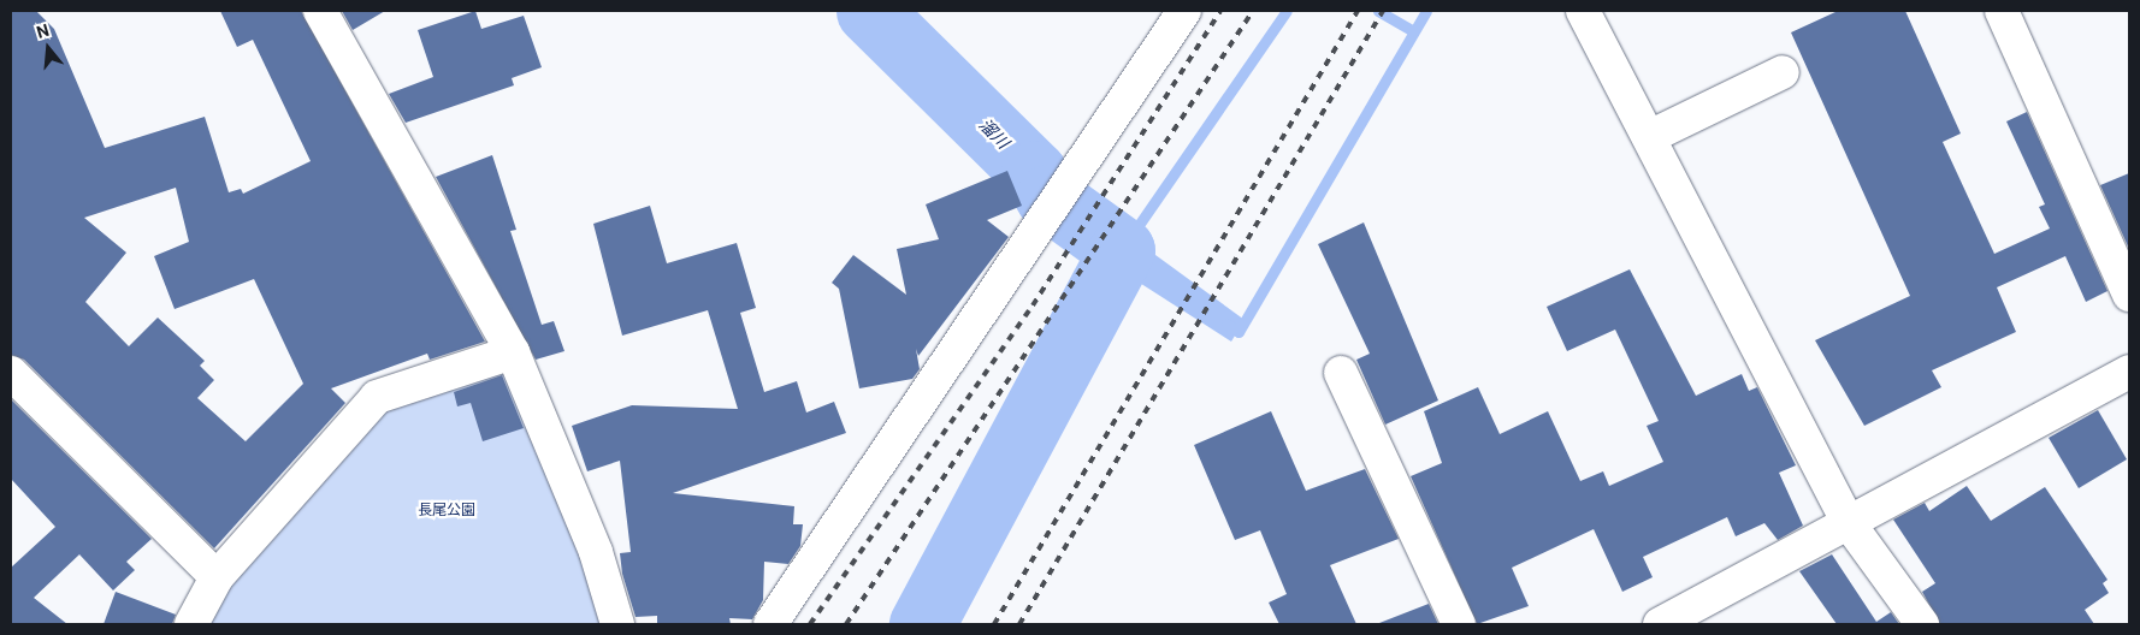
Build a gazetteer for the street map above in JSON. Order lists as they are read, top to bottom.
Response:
{
  "water": ["溜川"],
  "parks": ["長尾公園"],
  "north": "top"
}
